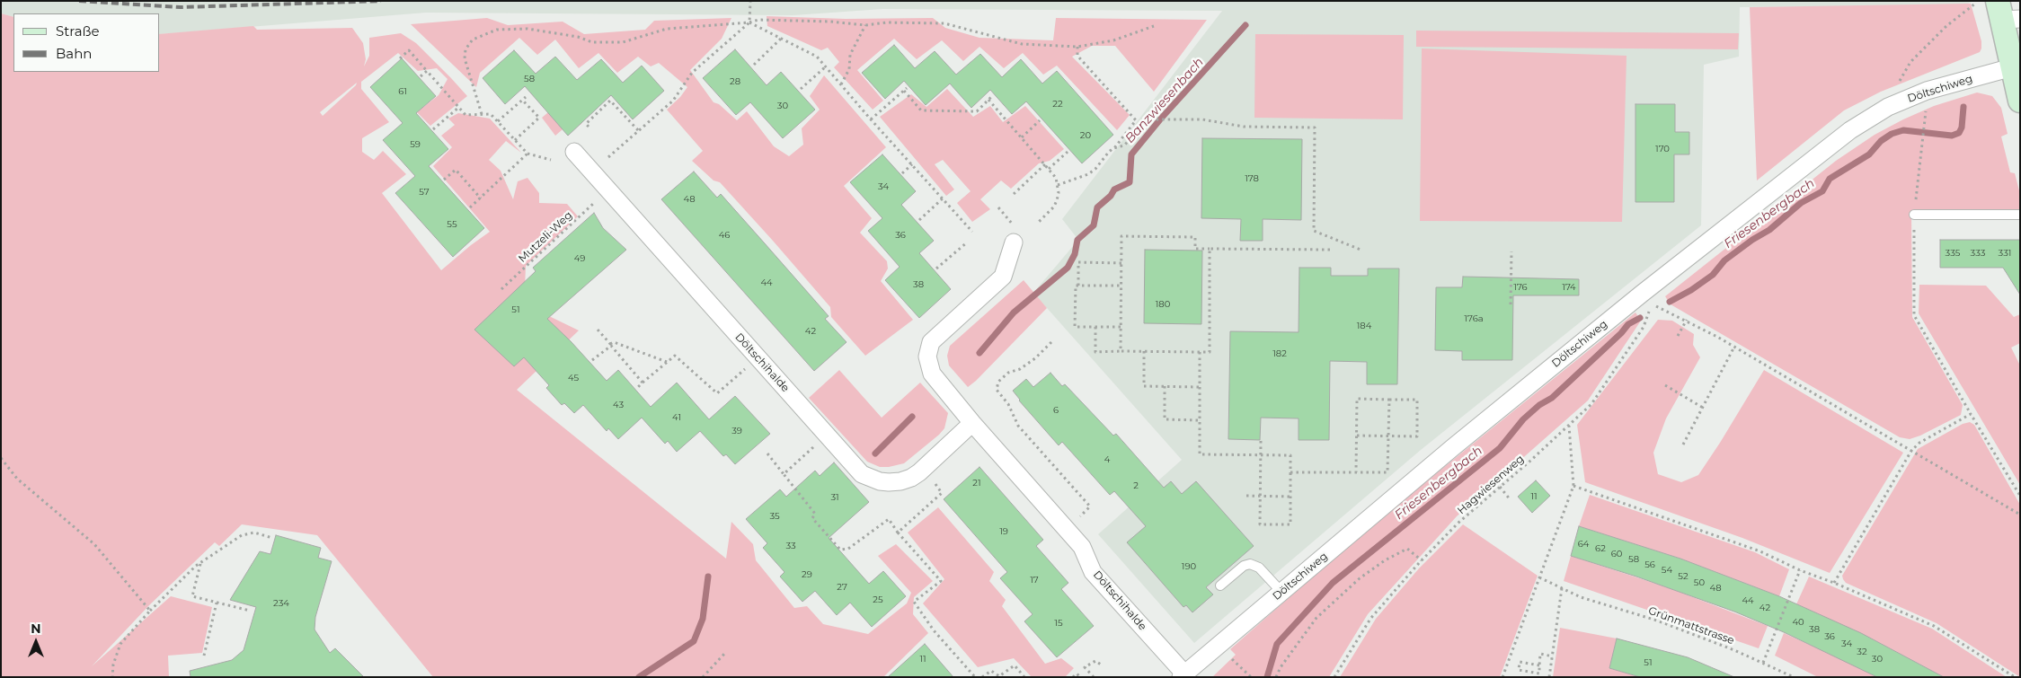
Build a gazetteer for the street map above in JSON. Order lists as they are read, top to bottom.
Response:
{
  "streets": {
    "street": ["Döltschiweg", "Döltschihalde"],
    "path": ["Mutzeli-Weg", "Hagwiesenweg", "Grünmattstrasse"]
  },
  "crossings": [
    ["Döltschiweg", "Döltschihalde"]
  ],
  "water": ["Banzwiesenbach", "Friesenbergbach"],
  "house_numbers": [
    "58",
    "28",
    "61",
    "22",
    "30",
    "20",
    "59",
    "170",
    "178",
    "34",
    "57",
    "48",
    "55",
    "46",
    "36",
    "335",
    "333",
    "331",
    "49",
    "44",
    "38",
    "176",
    "174",
    "180",
    "51",
    "176a",
    "184",
    "42",
    "182",
    "45",
    "43",
    "6",
    "41",
    "39",
    "4",
    "21",
    "2",
    "11",
    "31",
    "35",
    "19",
    "64",
    "33",
    "62",
    "60",
    "58",
    "56",
    "190",
    "54",
    "29",
    "52",
    "17",
    "50",
    "27",
    "48",
    "25",
    "44",
    "234",
    "42",
    "40",
    "15",
    "38",
    "36",
    "34",
    "32",
    "11",
    "30",
    "51"
  ],
  "legend": ["Straße", "Bahn"],
  "north": "top"
}
